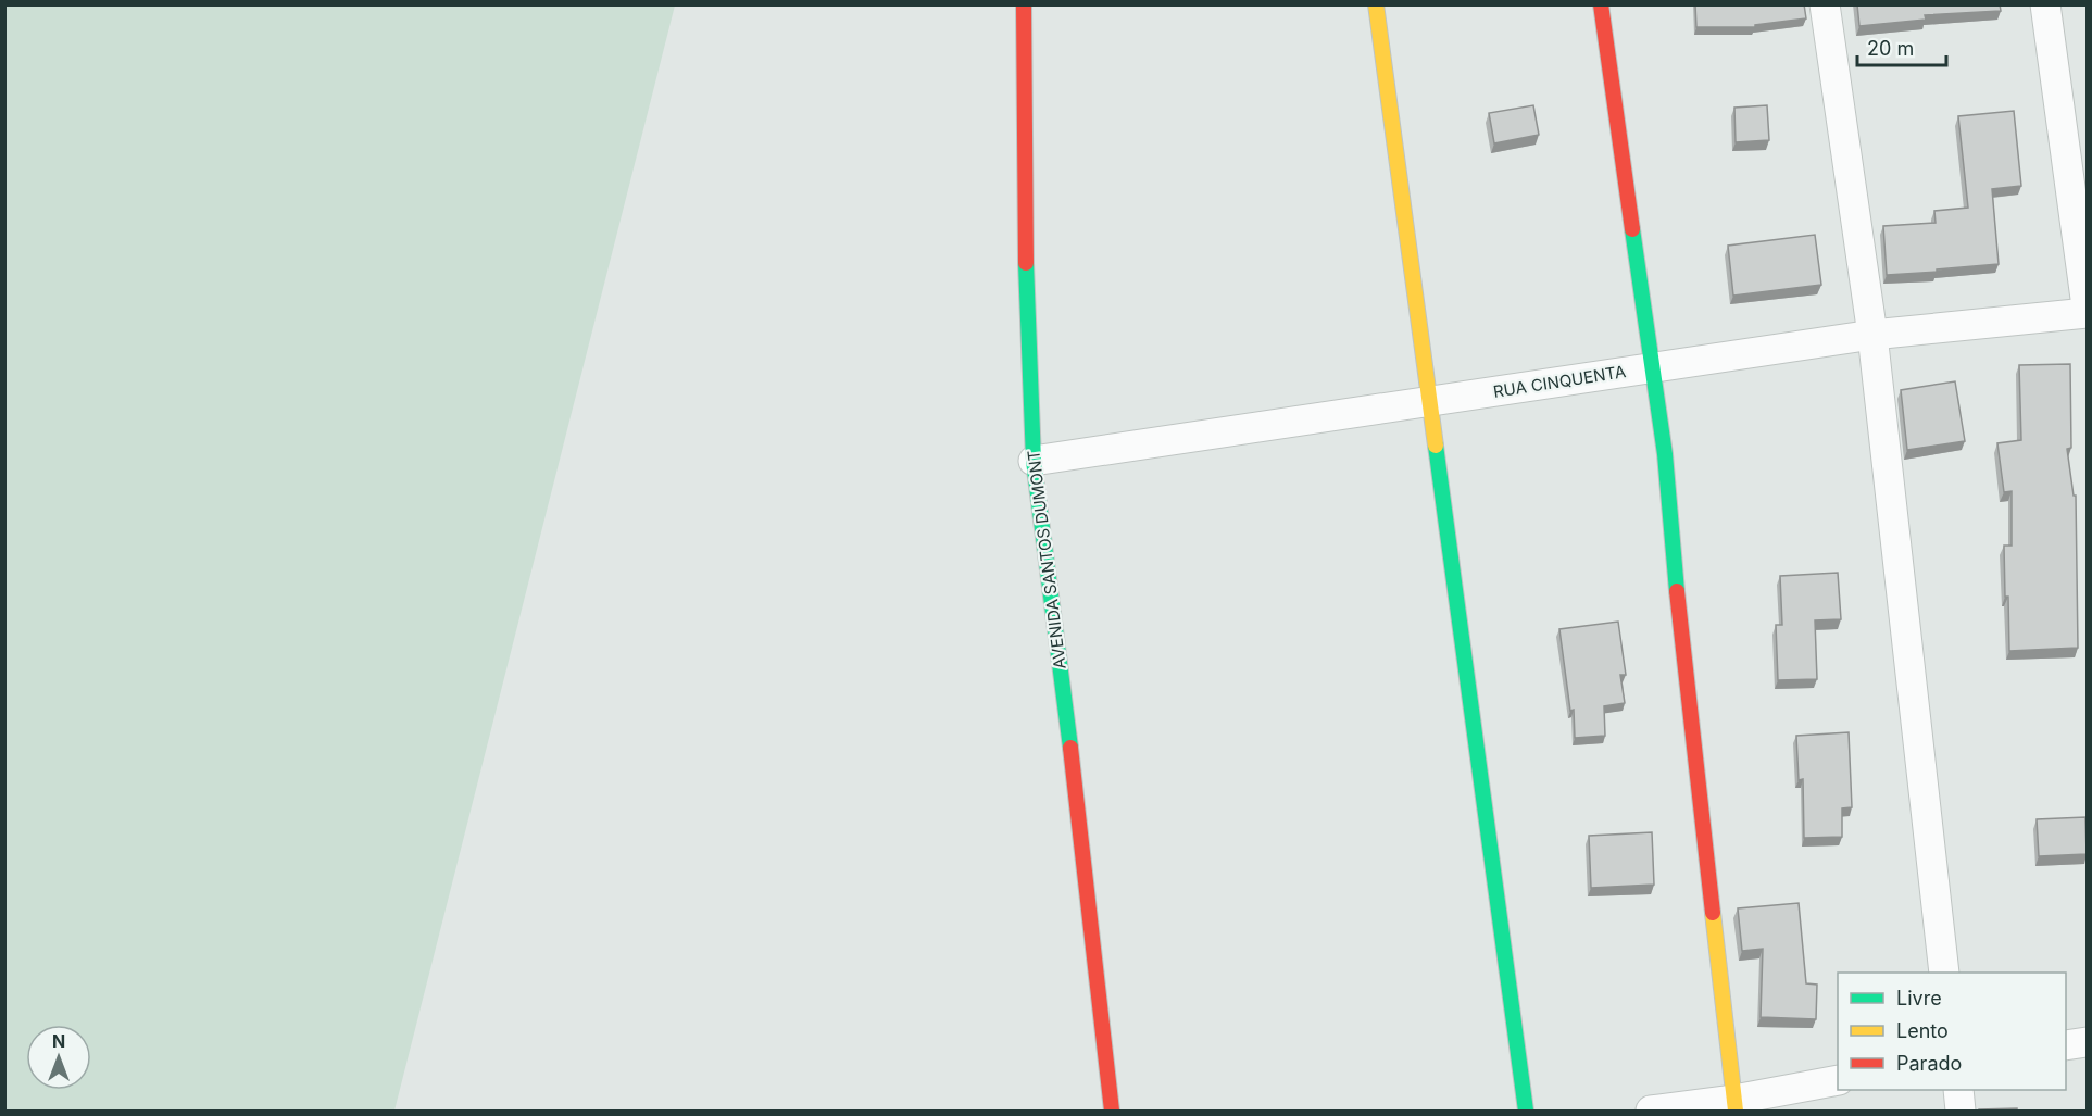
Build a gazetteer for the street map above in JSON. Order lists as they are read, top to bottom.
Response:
{
  "streets": {
    "street": ["RUA CINQUENTA", "AVENIDA SANTOS DUMONT"]
  },
  "crossings": [
    ["RUA CINQUENTA", "AVENIDA SANTOS DUMONT"]
  ],
  "legend": ["Livre", "Lento", "Parado"],
  "scale_bar": "20 m",
  "north": "top"
}
